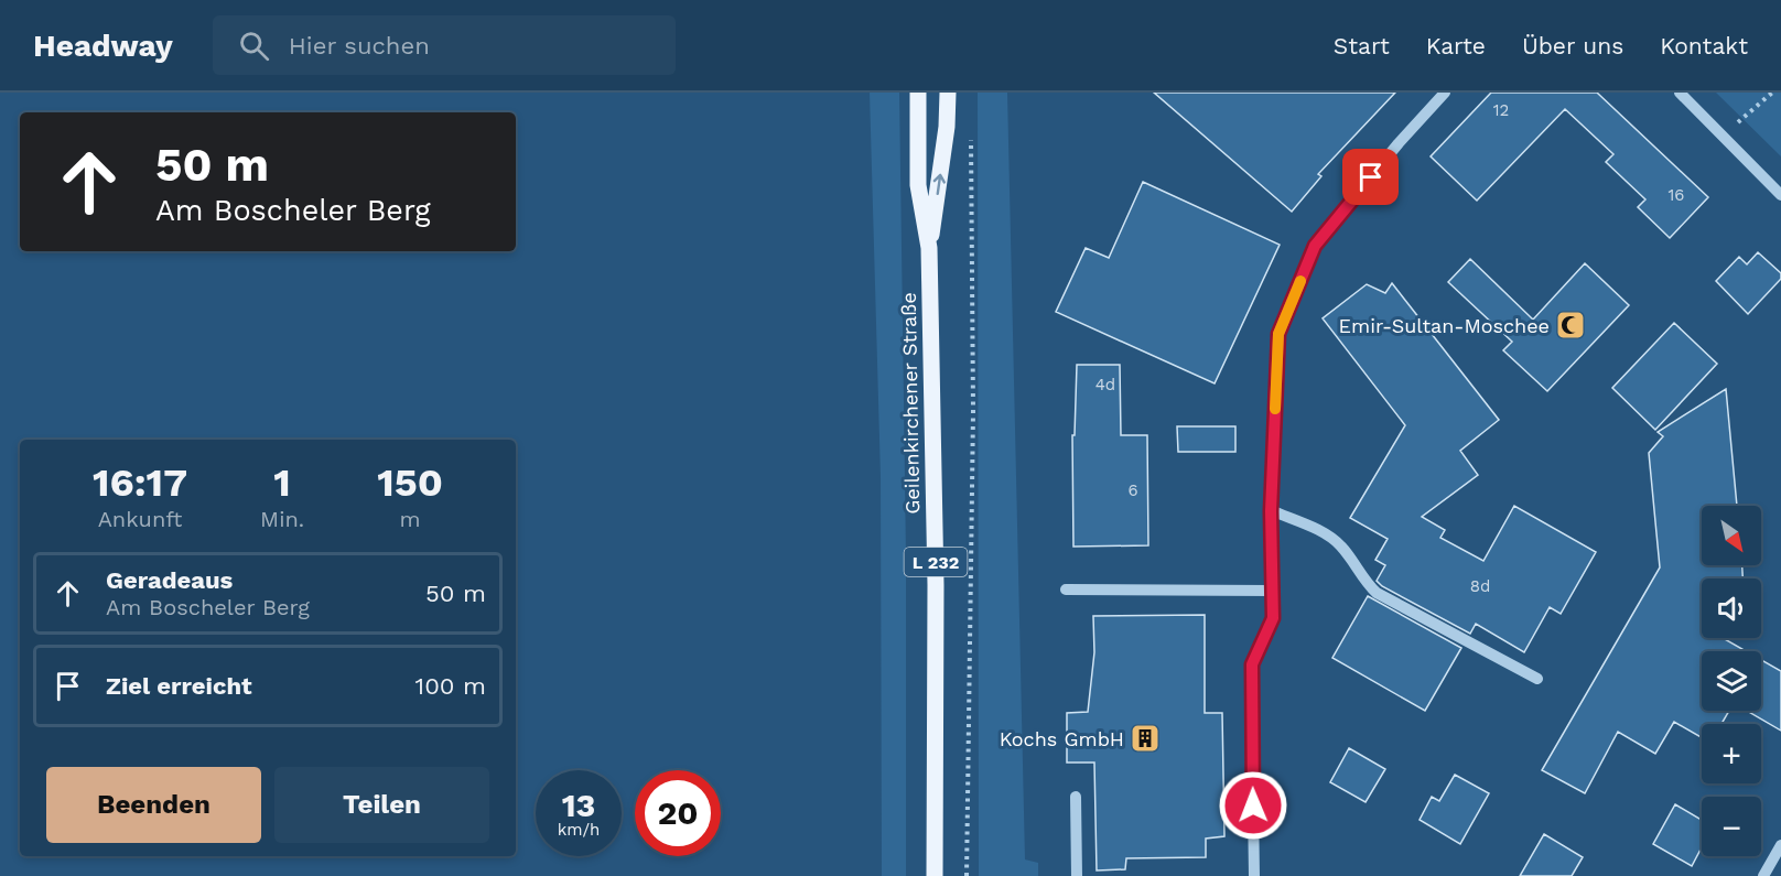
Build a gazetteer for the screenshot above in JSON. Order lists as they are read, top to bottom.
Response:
{
  "streets": {
    "main road": ["Geilenkirchener Straße", "L 232"]
  },
  "places": {
    "mosque": ["Emir-Sultan-Moschee"],
    "building": ["Kochs GmbH"]
  },
  "house_numbers": [
    "12",
    "16",
    "4d",
    "6",
    "8d"
  ],
  "north": "bottom right",
  "page": {
    "header": "Headway",
    "search": "Hier suchen",
    "nav": [
      "Start",
      "Karte",
      "Über uns",
      "Kontakt"
    ],
    "turn": ["50 m", "Am Boscheler Berg"],
    "eta": [
      "16:17",
      "Ankunft",
      "1",
      "Min.",
      "150",
      "m"
    ],
    "map_buttons": ["+", "−"],
    "list": [
      {
        "name": "Geradeaus",
        "note": "Am Boscheler Berg",
        "value": "50 m"
      },
      {
        "name": "Ziel erreicht",
        "value": "100 m"
      }
    ],
    "buttons": ["Beenden", "Teilen"],
    "speed": "13 km/h",
    "limit": "20"
  }
}
